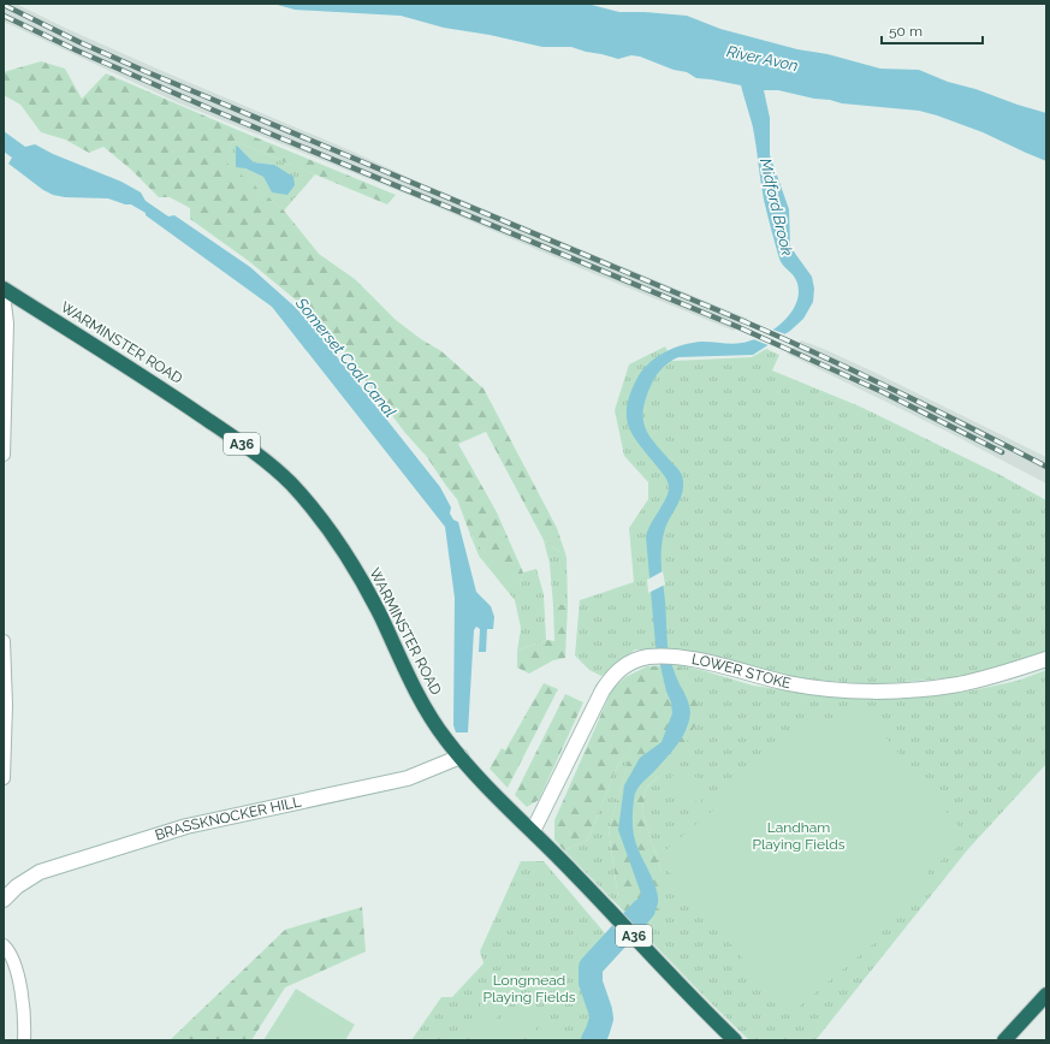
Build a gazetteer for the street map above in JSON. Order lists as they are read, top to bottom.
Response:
{
  "streets": {
    "highway": ["WARMINSTER ROAD", "A36"],
    "main road": ["LOWER STOKE", "BRASSKNOCKER HILL"]
  },
  "crossings": [
    ["WARMINSTER ROAD", "LOWER STOKE"],
    ["WARMINSTER ROAD", "BRASSKNOCKER HILL"]
  ],
  "water": ["River Avon", "Midford Brook", "Somerset Coal Canal"],
  "parks": ["Landham Playing Fields", "Longmead Playing Fields"],
  "scale_bar": "50 m"
}
